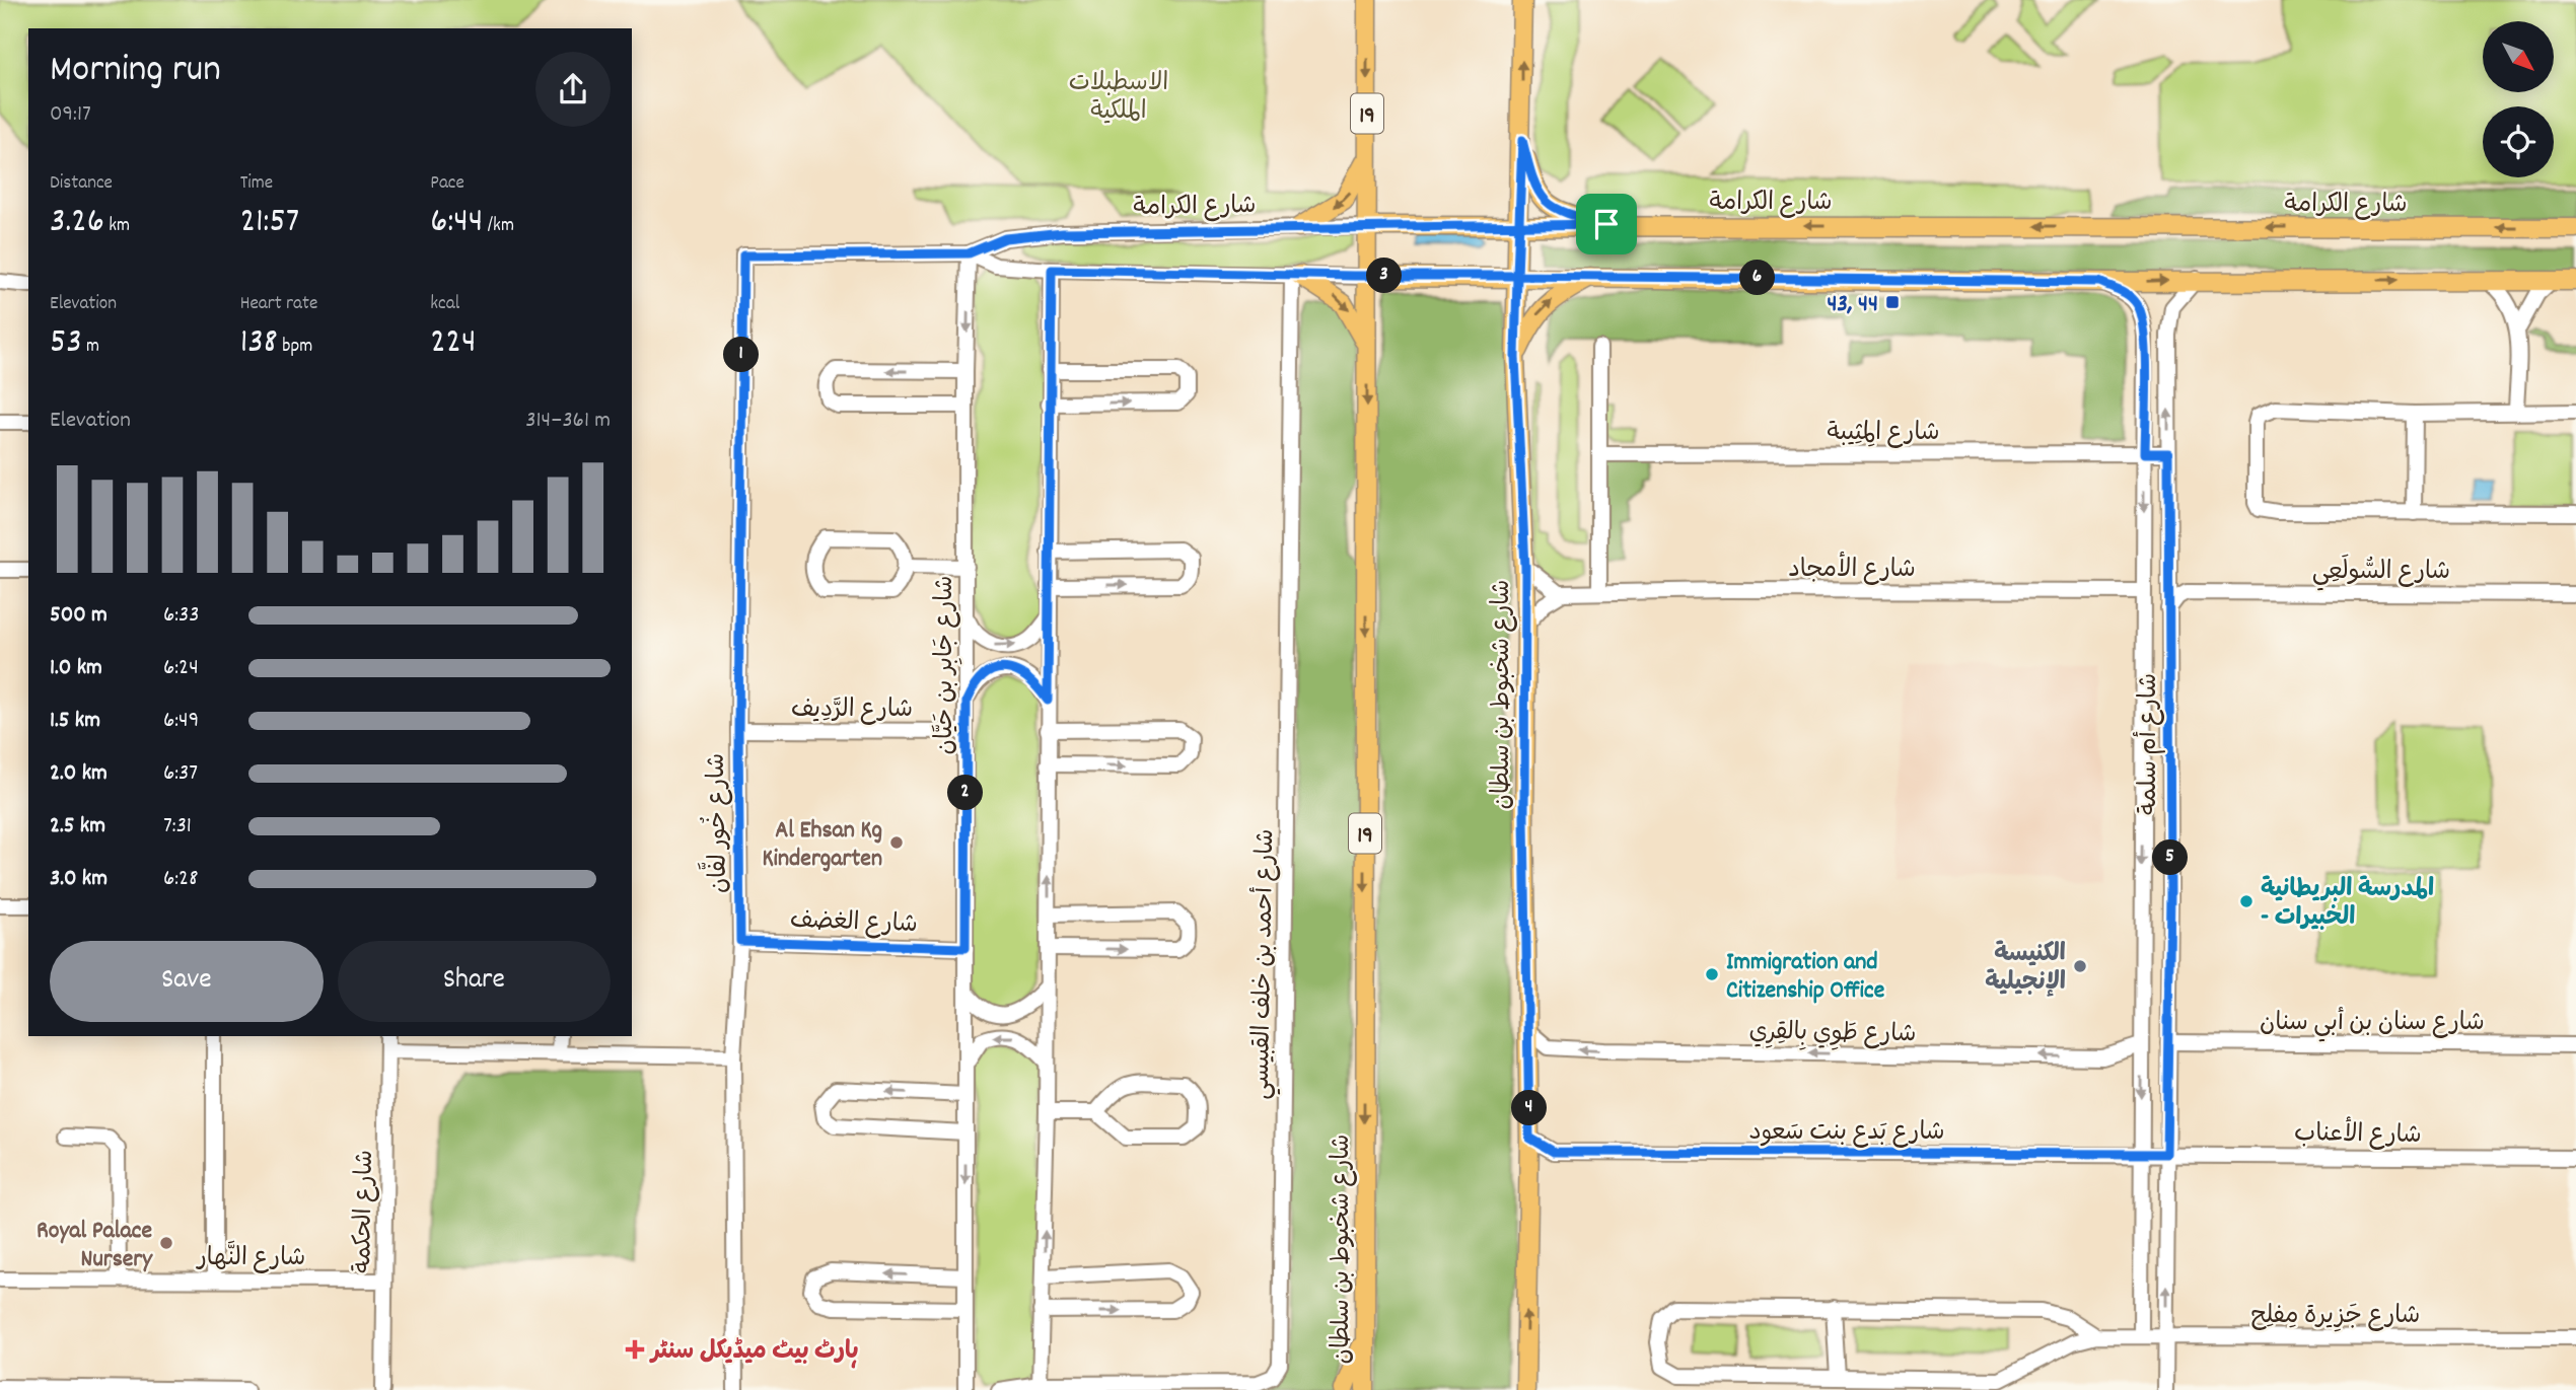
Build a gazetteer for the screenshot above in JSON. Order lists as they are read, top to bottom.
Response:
{
  "streets": {
    "main road": ["19", "شارع الكرامة", "شارع شخبوط بن سلطان"],
    "street": [
      "شارع المِثِيبة",
      "شارع الأمجاد",
      "شارع السُّولَعِي",
      "شارع جَابِر بن حَيَّان",
      "شارع الرَّدِيف",
      "شارع أم سلمة",
      "شارع خُور لفَّان",
      "شارع الغضف",
      "شارع أحمد بن خلف القبيسي",
      "شارع سنان بن أبي سنان",
      "شارع طَوِي بِالقِرِي",
      "شارع بَدع بنت سَعود",
      "شارع الأعناب",
      "شارع الحكمة",
      "شارع النَّهار",
      "شارع جَزِيرة مِفلِح"
    ]
  },
  "crossings": [
    ["شارع الكرامة", "شارع جَابِر بن حَيَّان"],
    ["شارع الكرامة", "شارع شخبوط بن سلطان"],
    ["شارع الكرامة", "شارع أم سلمة"],
    ["شارع الكرامة", "شارع خُور لفَّان"],
    ["شارع الكرامة", "شارع أحمد بن خلف القبيسي"],
    ["شارع المِثِيبة", "شارع أم سلمة"],
    ["شارع الأمجاد", "شارع أم سلمة"],
    ["شارع جَابِر بن حَيَّان", "شارع الرَّدِيف"],
    ["شارع جَابِر بن حَيَّان", "شارع الغضف"],
    ["شارع شخبوط بن سلطان", "شارع طَوِي بِالقِرِي"],
    ["شارع شخبوط بن سلطان", "شارع بَدع بنت سَعود"],
    ["شارع الرَّدِيف", "شارع خُور لفَّان"],
    ["شارع أم سلمة", "شارع سنان بن أبي سنان"],
    ["شارع أم سلمة", "شارع طَوِي بِالقِرِي"],
    ["شارع أم سلمة", "شارع بَدع بنت سَعود"],
    ["شارع أم سلمة", "شارع الأعناب"],
    ["شارع أم سلمة", "شارع جَزِيرة مِفلِح"],
    ["شارع خُور لفَّان", "شارع الغضف"],
    ["شارع بَدع بنت سَعود", "شارع الأعناب"],
    ["شارع الحكمة", "شارع النَّهار"]
  ],
  "one_way": ["شارع طَوِي بِالقِرِي"],
  "parks": ["الاسطبلات الملكية"],
  "places": {
    "transit": ["43, 44"],
    "other": [
      "Al Ehsan Kg Kindergarten",
      "المدرسة البريطانية - الخبيرات",
      "الكنيسة الإنجيلية",
      "Immigration and Citizenship Office",
      "Royal Palace Nursery"
    ],
    "health": ["ہارٹ بیٹ میڈیکل سنٹر"]
  },
  "north": "bottom right",
  "page": {
    "heading": ["Morning run", "09:17"],
    "stats": [
      ["Distance", "3.26 km"],
      ["Time", "21:57"],
      ["Pace", "6:44 /km"],
      ["Elevation", "53 m"],
      ["Heart rate", "138 bpm"],
      ["kcal", "224"]
    ],
    "pins": [
      "3",
      "6",
      "1",
      "2",
      "5",
      "4"
    ],
    "chart": ["Elevation", "314–361 m"],
    "list": [
      {
        "name": "500 m",
        "note": "6:33"
      },
      {
        "name": "1.0 km",
        "note": "6:24"
      },
      {
        "name": "1.5 km",
        "note": "6:49"
      },
      {
        "name": "2.0 km",
        "note": "6:37"
      },
      {
        "name": "2.5 km",
        "note": "7:31"
      },
      {
        "name": "3.0 km",
        "note": "6:28"
      }
    ],
    "buttons": ["Save", "Share"]
  }
}
